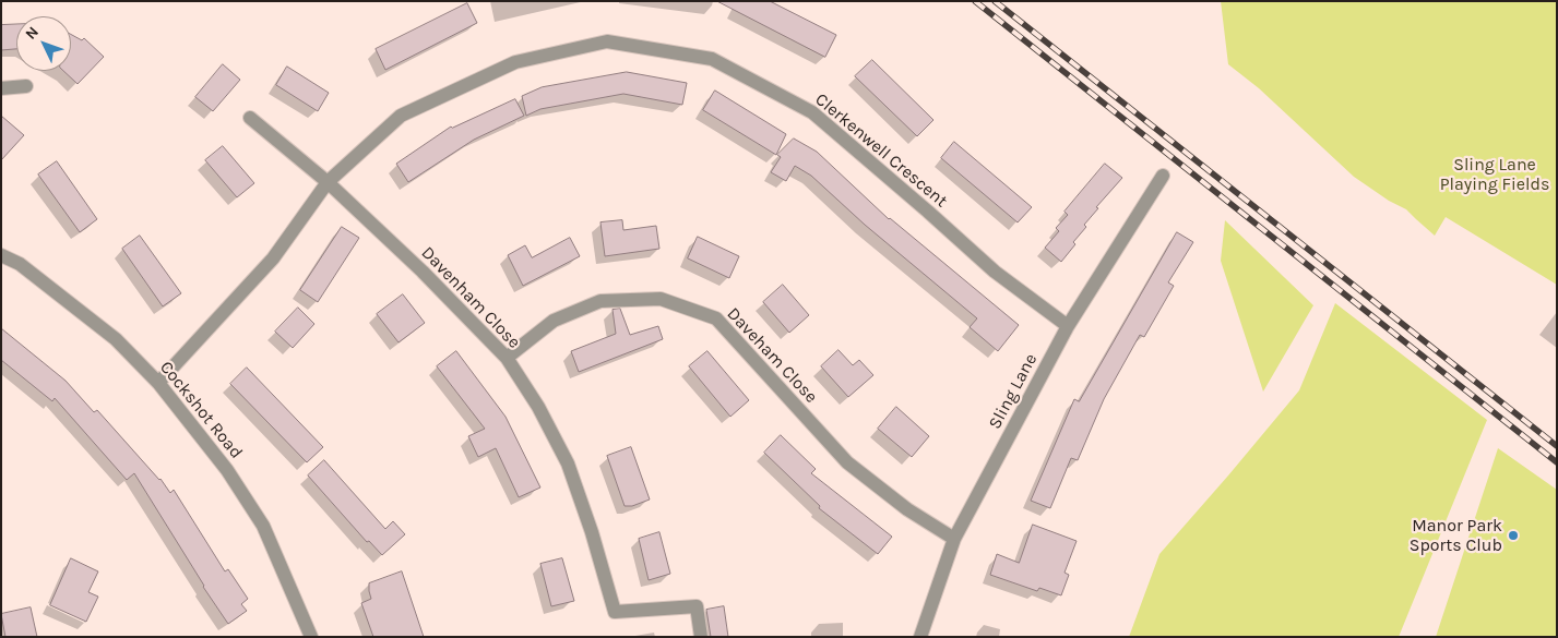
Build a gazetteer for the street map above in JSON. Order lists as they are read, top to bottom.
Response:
{
  "streets": {
    "street": [
      "Clerkenwell Crescent",
      "Davenham Close",
      "Daveham Close",
      "Sling Lane",
      "Cockshot Road"
    ]
  },
  "crossings": [
    ["Clerkenwell Crescent", "Davenham Close"],
    ["Clerkenwell Crescent", "Sling Lane"],
    ["Clerkenwell Crescent", "Cockshot Road"],
    ["Davenham Close", "Daveham Close"],
    ["Daveham Close", "Sling Lane"]
  ],
  "parks": ["Sling Lane Playing Fields"],
  "places": ["Manor Park Sports Club"],
  "north": "top left"
}
